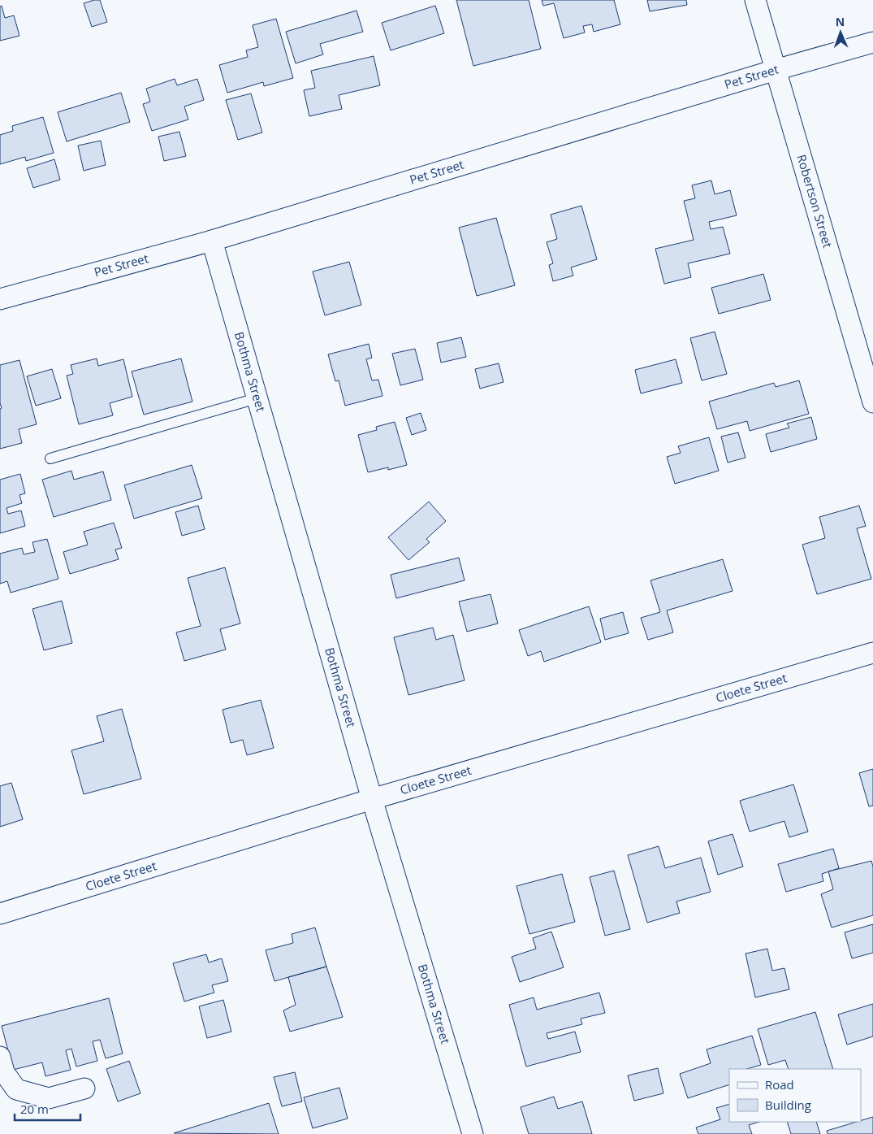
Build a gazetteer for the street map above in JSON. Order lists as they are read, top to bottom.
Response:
{
  "streets": {
    "street": [
      "Pet Street",
      "Robertson Street",
      "Bothma Street",
      "Cloete Street"
    ]
  },
  "crossings": [
    ["Pet Street", "Robertson Street"],
    ["Pet Street", "Bothma Street"],
    ["Bothma Street", "Cloete Street"]
  ],
  "legend": ["Road", "Building"],
  "scale_bar": "20 m",
  "north": "top"
}
